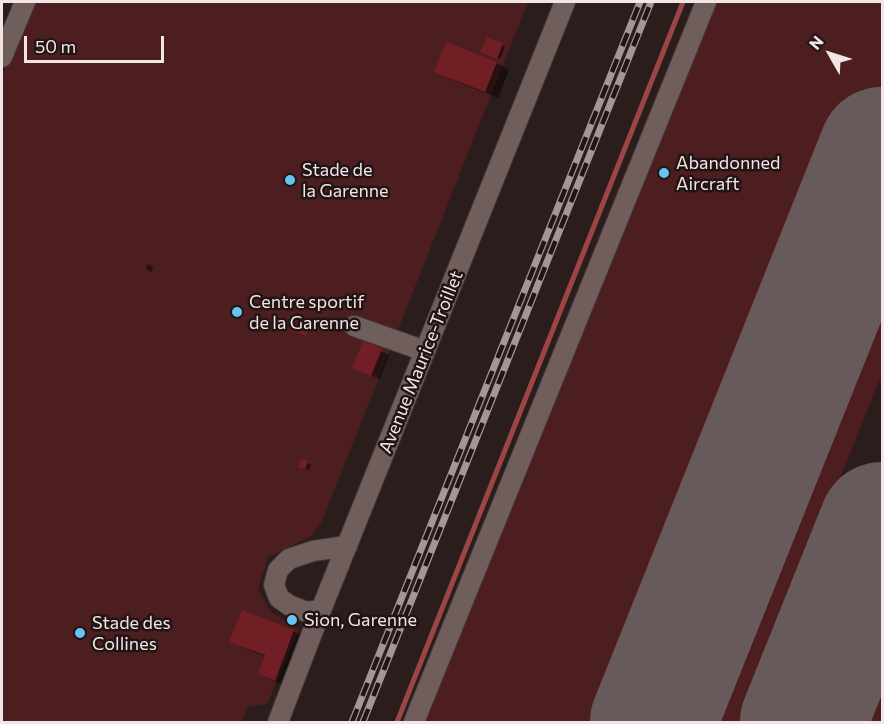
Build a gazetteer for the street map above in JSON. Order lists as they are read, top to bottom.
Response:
{
  "streets": {
    "street": ["Avenue Maurice-Troillet"]
  },
  "places": [
    "Abandonned Aircraft",
    "Stade de la Garenne",
    "Centre sportif de la Garenne",
    "Sion, Garenne",
    "Stade des Collines"
  ],
  "scale_bar": "50 m",
  "north": "top left"
}
